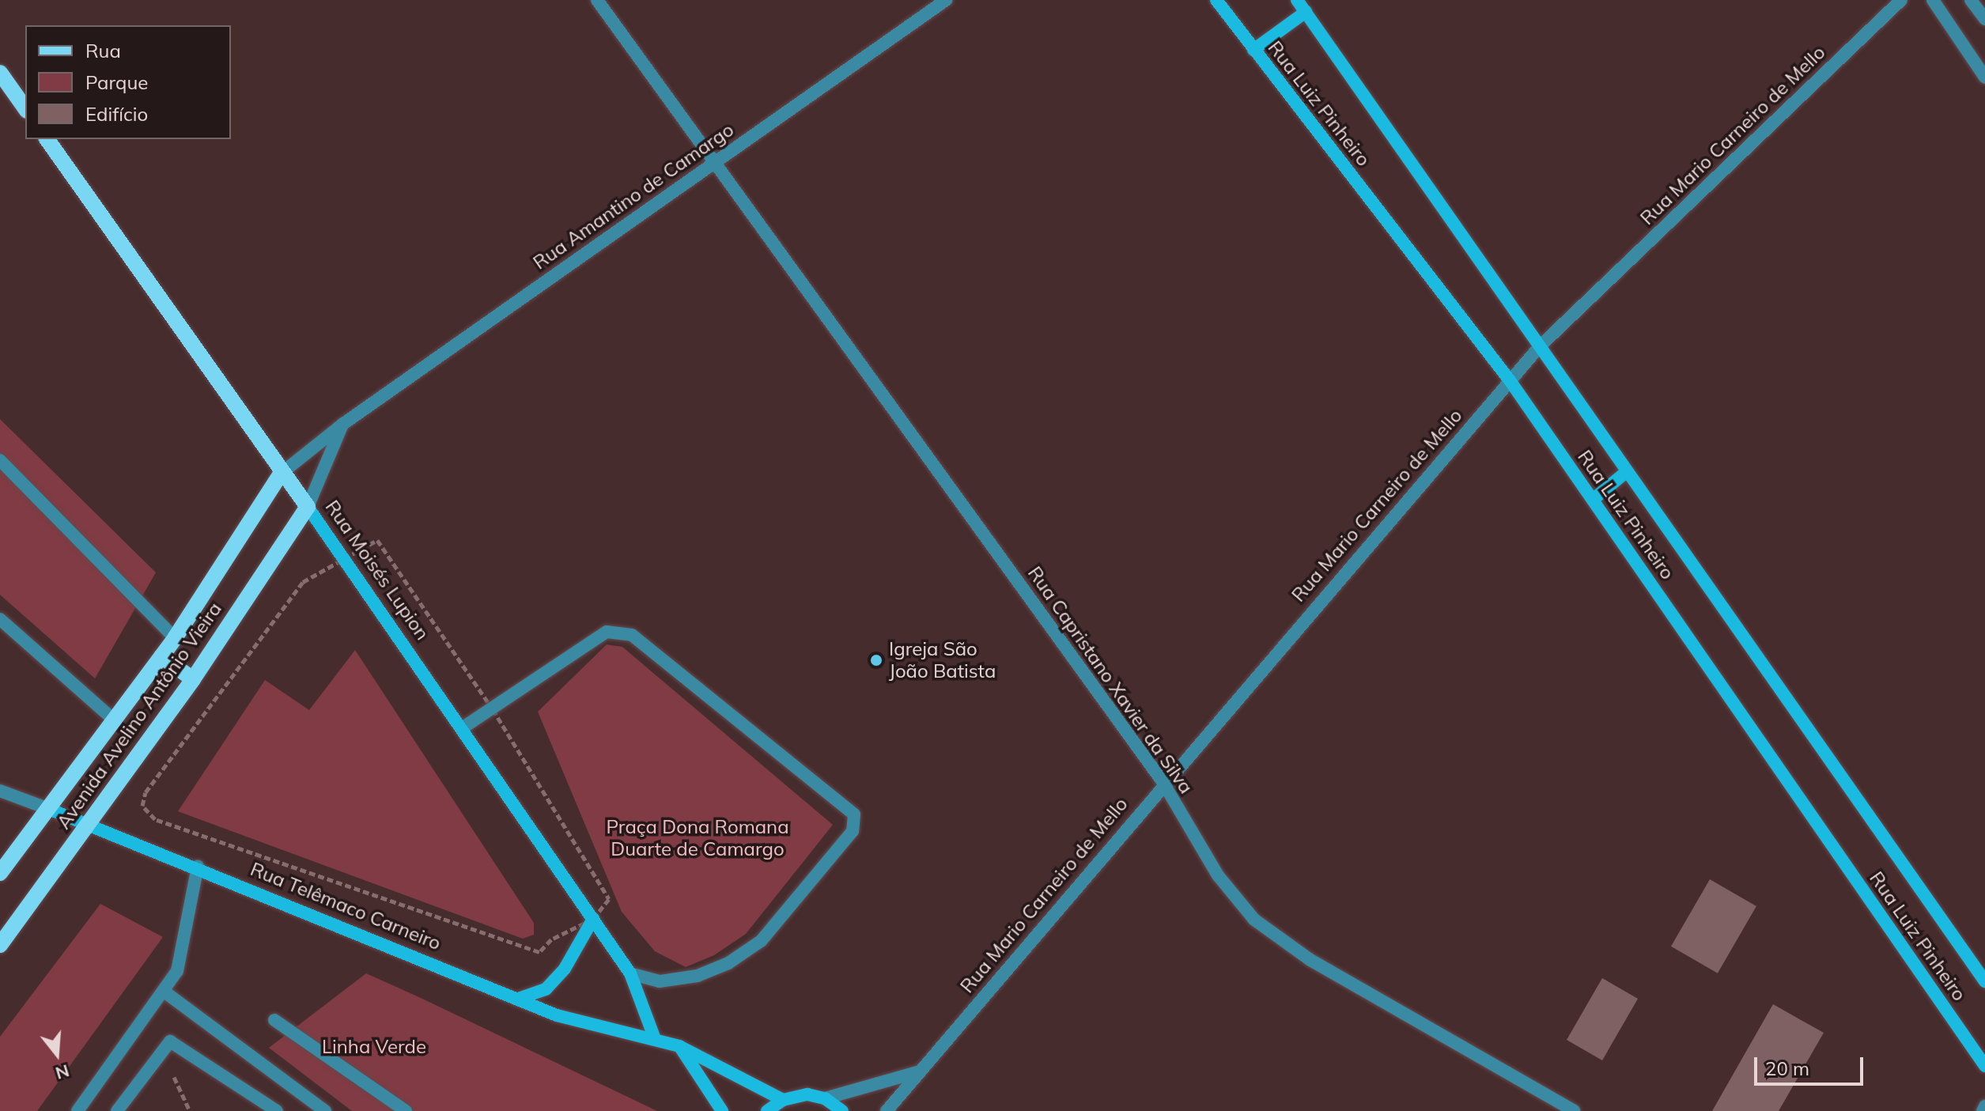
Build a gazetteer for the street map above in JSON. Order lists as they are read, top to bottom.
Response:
{
  "streets": {
    "main road": ["Rua Moisés Lupion", "Avenida Avelino Antônio Vieira"],
    "street": [
      "Rua Luiz Pinheiro",
      "Rua Mario Carneiro de Mello",
      "Rua Amantino de Camargo",
      "Rua Capristano Xavier da Silva",
      "Rua Telêmaco Carneiro"
    ]
  },
  "crossings": [
    ["Rua Luiz Pinheiro", "Rua Mario Carneiro de Mello"],
    ["Rua Mario Carneiro de Mello", "Rua Capristano Xavier da Silva"],
    ["Rua Amantino de Camargo", "Rua Moisés Lupion"],
    ["Rua Amantino de Camargo", "Rua Capristano Xavier da Silva"],
    ["Rua Amantino de Camargo", "Avenida Avelino Antônio Vieira"],
    ["Rua Moisés Lupion", "Avenida Avelino Antônio Vieira"],
    ["Rua Moisés Lupion", "Rua Telêmaco Carneiro"],
    ["Avenida Avelino Antônio Vieira", "Rua Telêmaco Carneiro"]
  ],
  "parks": ["Praça Dona Romana Duarte de Camargo", "Linha Verde"],
  "places": ["Igreja São João Batista"],
  "legend": ["Rua", "Parque", "Edifício"],
  "scale_bar": "20 m",
  "north": "bottom"
}
